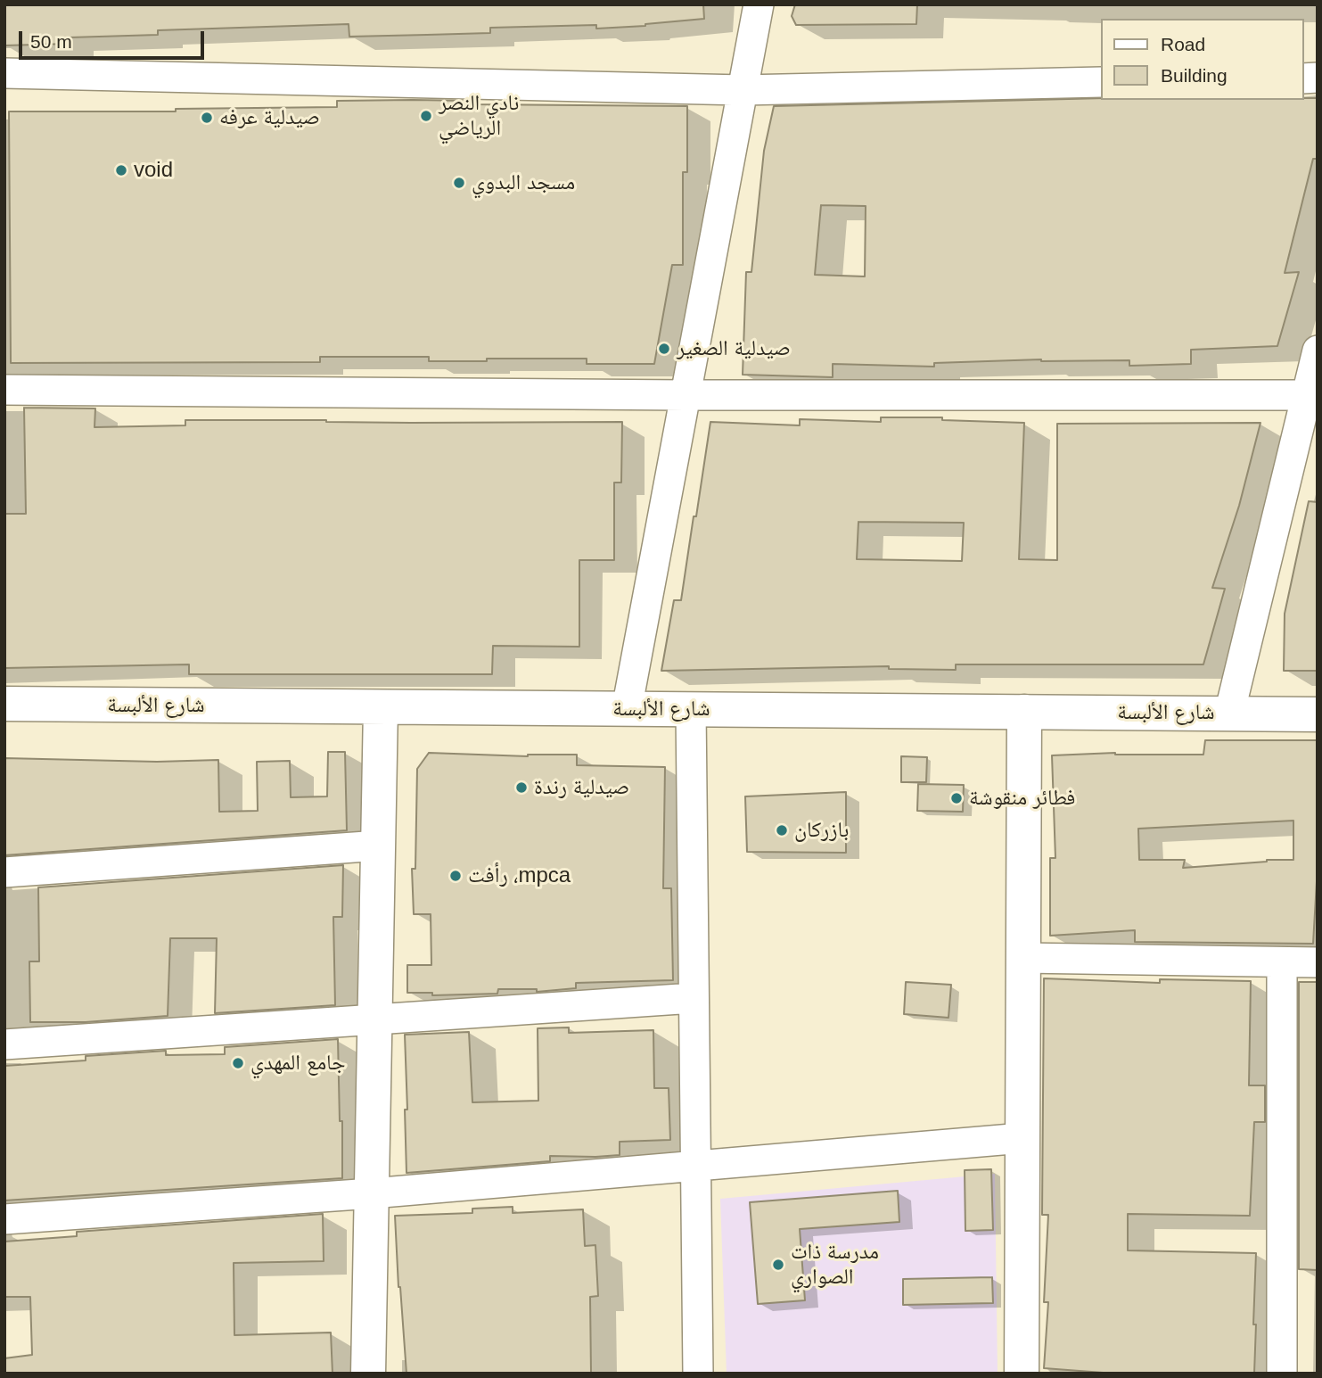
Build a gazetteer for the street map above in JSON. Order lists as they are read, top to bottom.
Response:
{
  "streets": {
    "main road": ["شارع الألبسة"]
  },
  "places": [
    "نادي النصر الرياضي",
    "صيدلية عرفه",
    "void",
    "مسجد البدوي",
    "صيدلية الصغير",
    "صيدلية رندة",
    "فطائر منقوشة",
    "بازركان",
    "رأفت ،mpca",
    "جامع المهدي",
    "مدرسة ذات الصواري"
  ],
  "legend": ["Road", "Building"],
  "scale_bar": "50 m"
}
